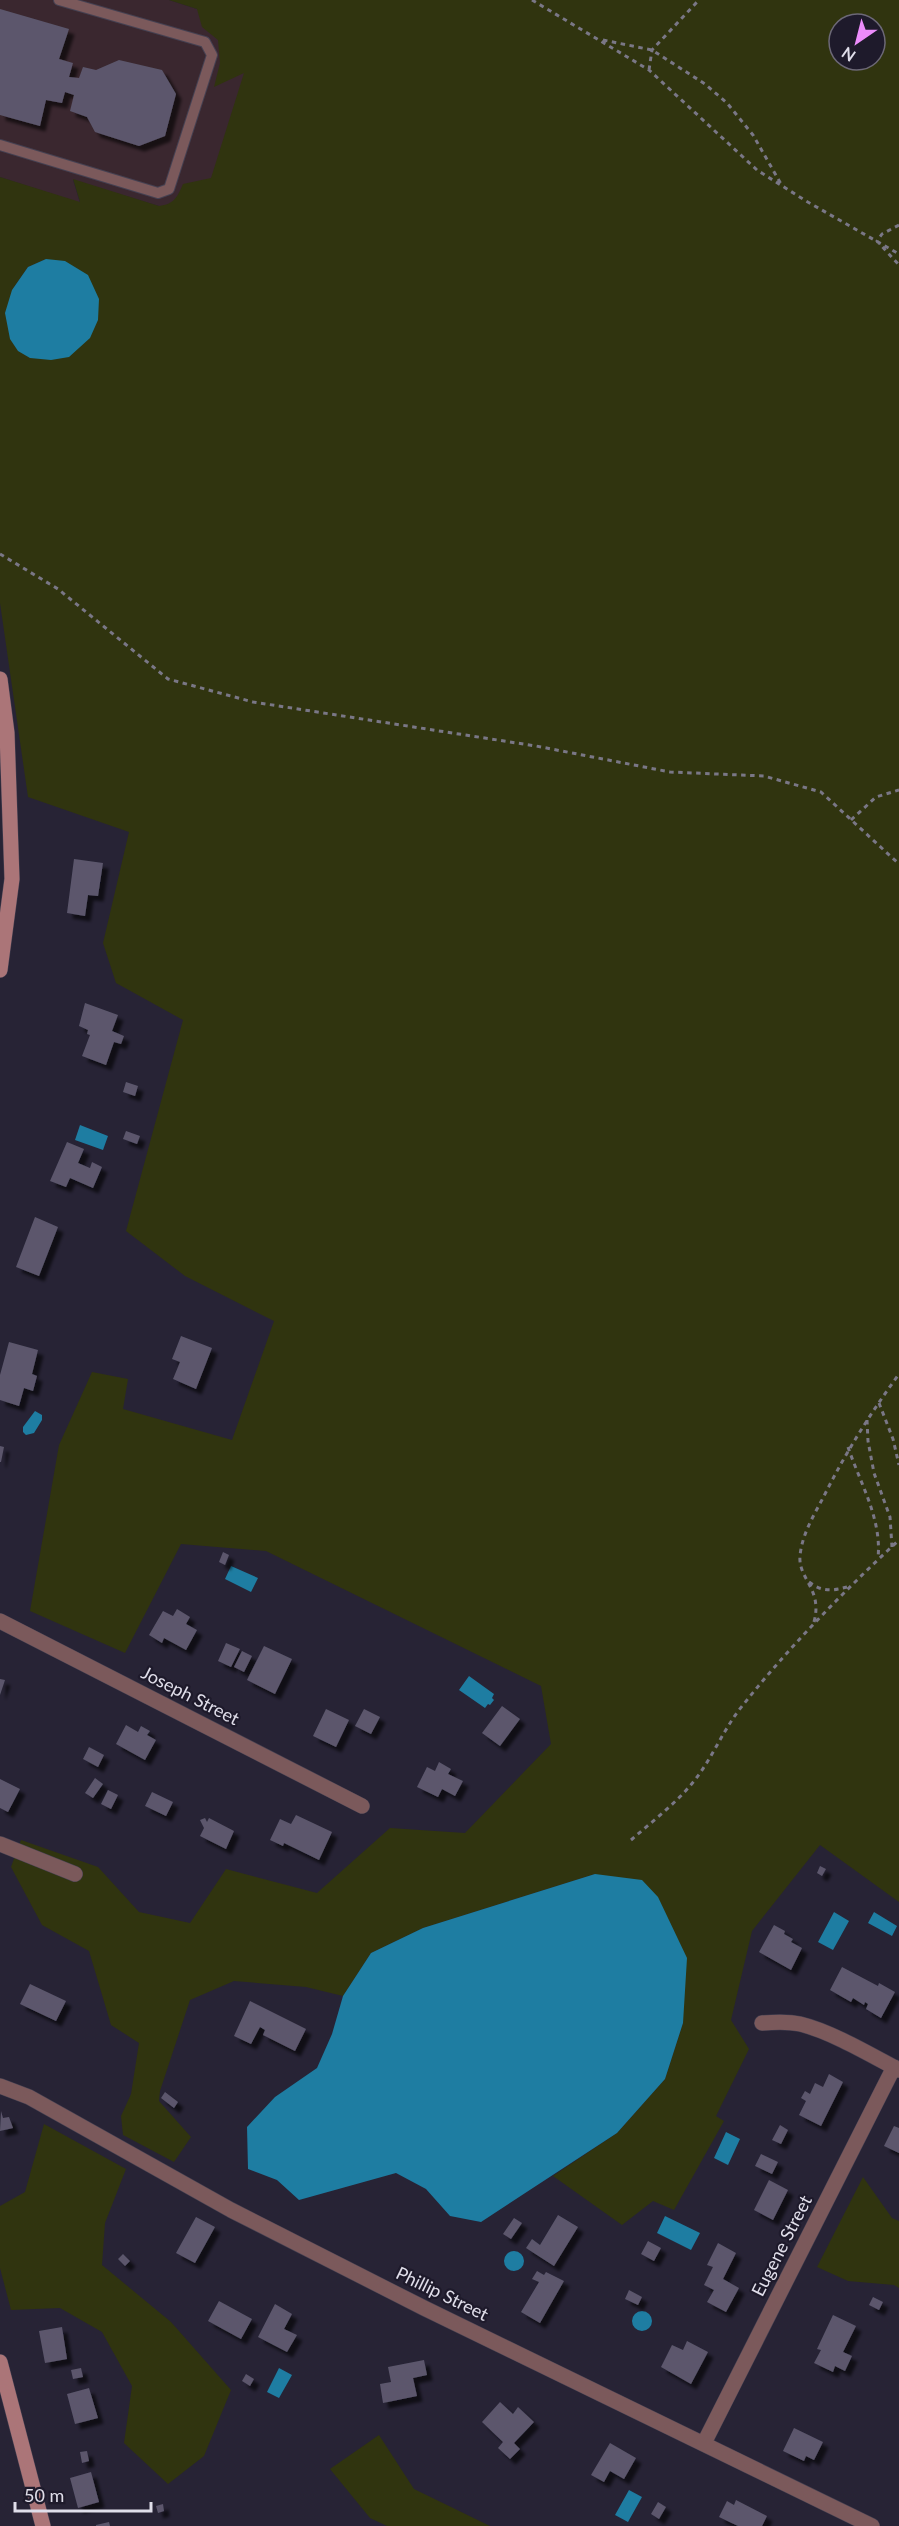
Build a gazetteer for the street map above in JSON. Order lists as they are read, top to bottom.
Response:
{
  "streets": {
    "street": ["Joseph Street", "Eugene Street", "Phillip Street"]
  },
  "crossings": [
    ["Eugene Street", "Phillip Street"]
  ],
  "scale_bar": "50 m",
  "north": "bottom left"
}
